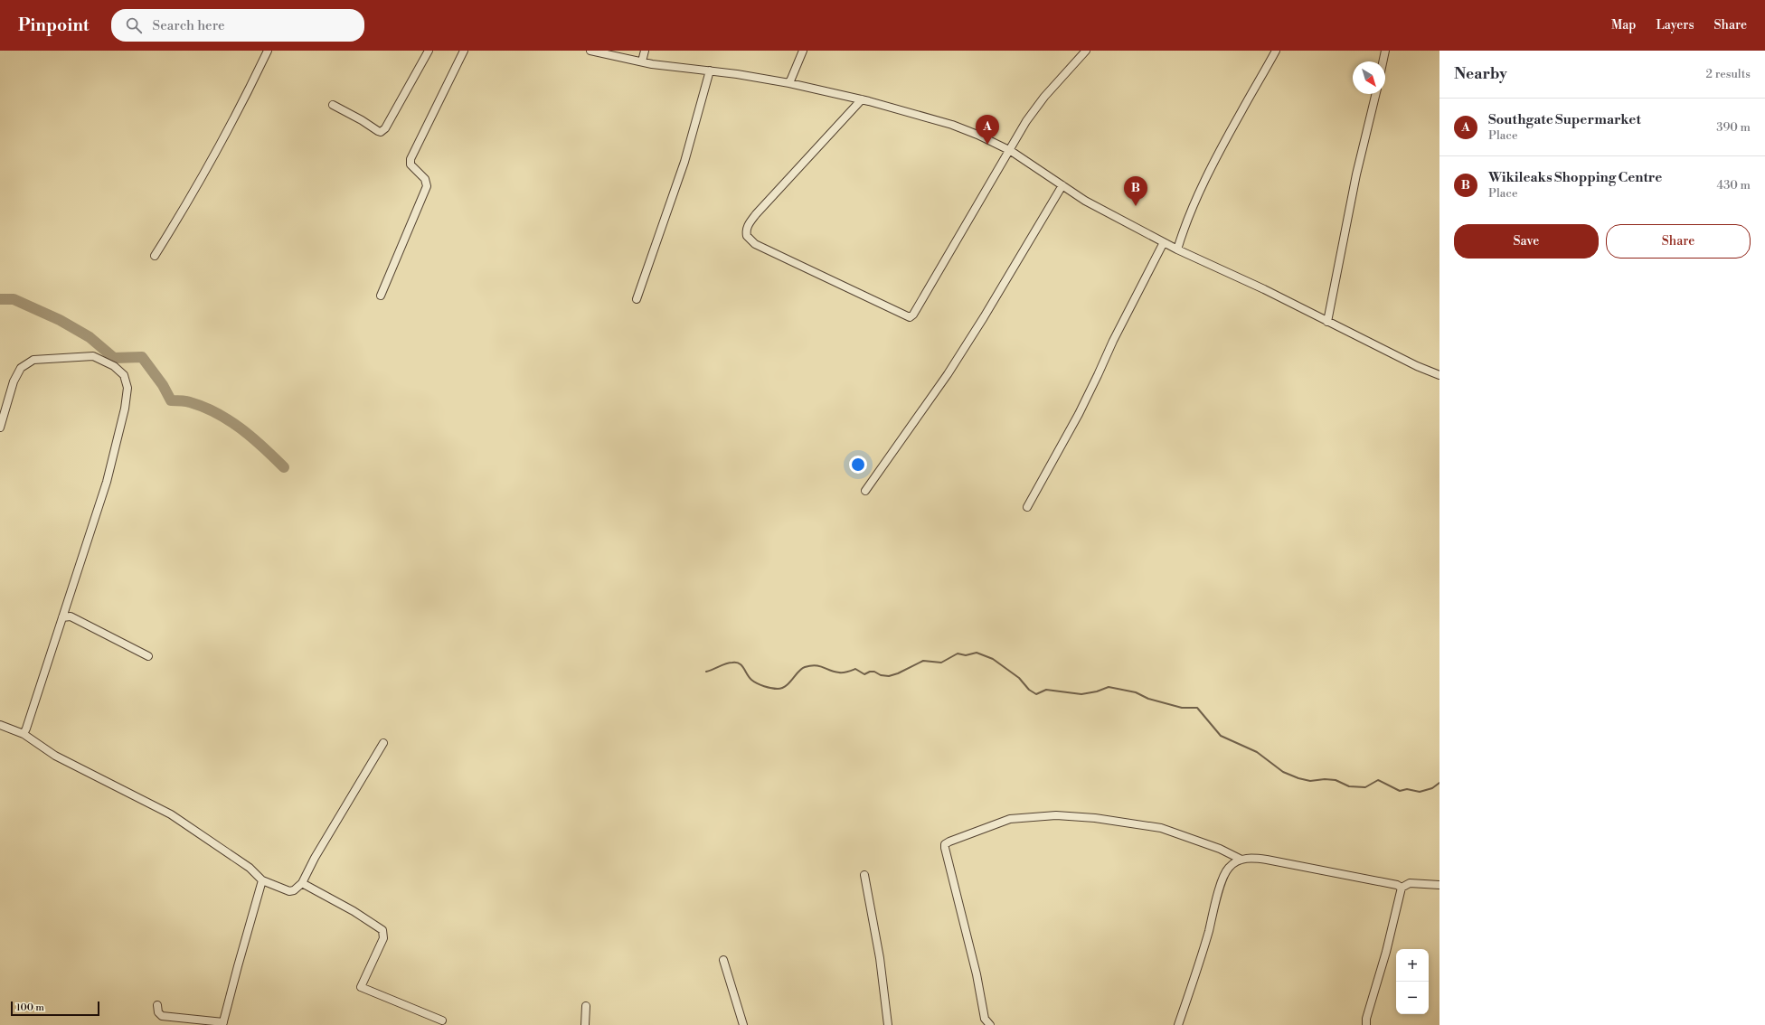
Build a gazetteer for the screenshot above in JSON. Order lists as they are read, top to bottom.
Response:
{
  "scale_bar": "100 m",
  "north": "bottom right",
  "page": {
    "header": "Pinpoint",
    "search": "Search here",
    "nav": ["Map", "Layers", "Share"],
    "heading": ["Nearby", "2 results"],
    "list": [
      {
        "mark": "A",
        "name": "Southgate Supermarket",
        "note": "Place",
        "value": "390 m"
      },
      {
        "mark": "B",
        "name": "Wikileaks Shopping Centre",
        "note": "Place",
        "value": "430 m"
      }
    ],
    "pins": ["A", "B"],
    "buttons": ["Save", "Share"],
    "map_buttons": ["+", "−"],
    "scale": "100 m"
  }
}
